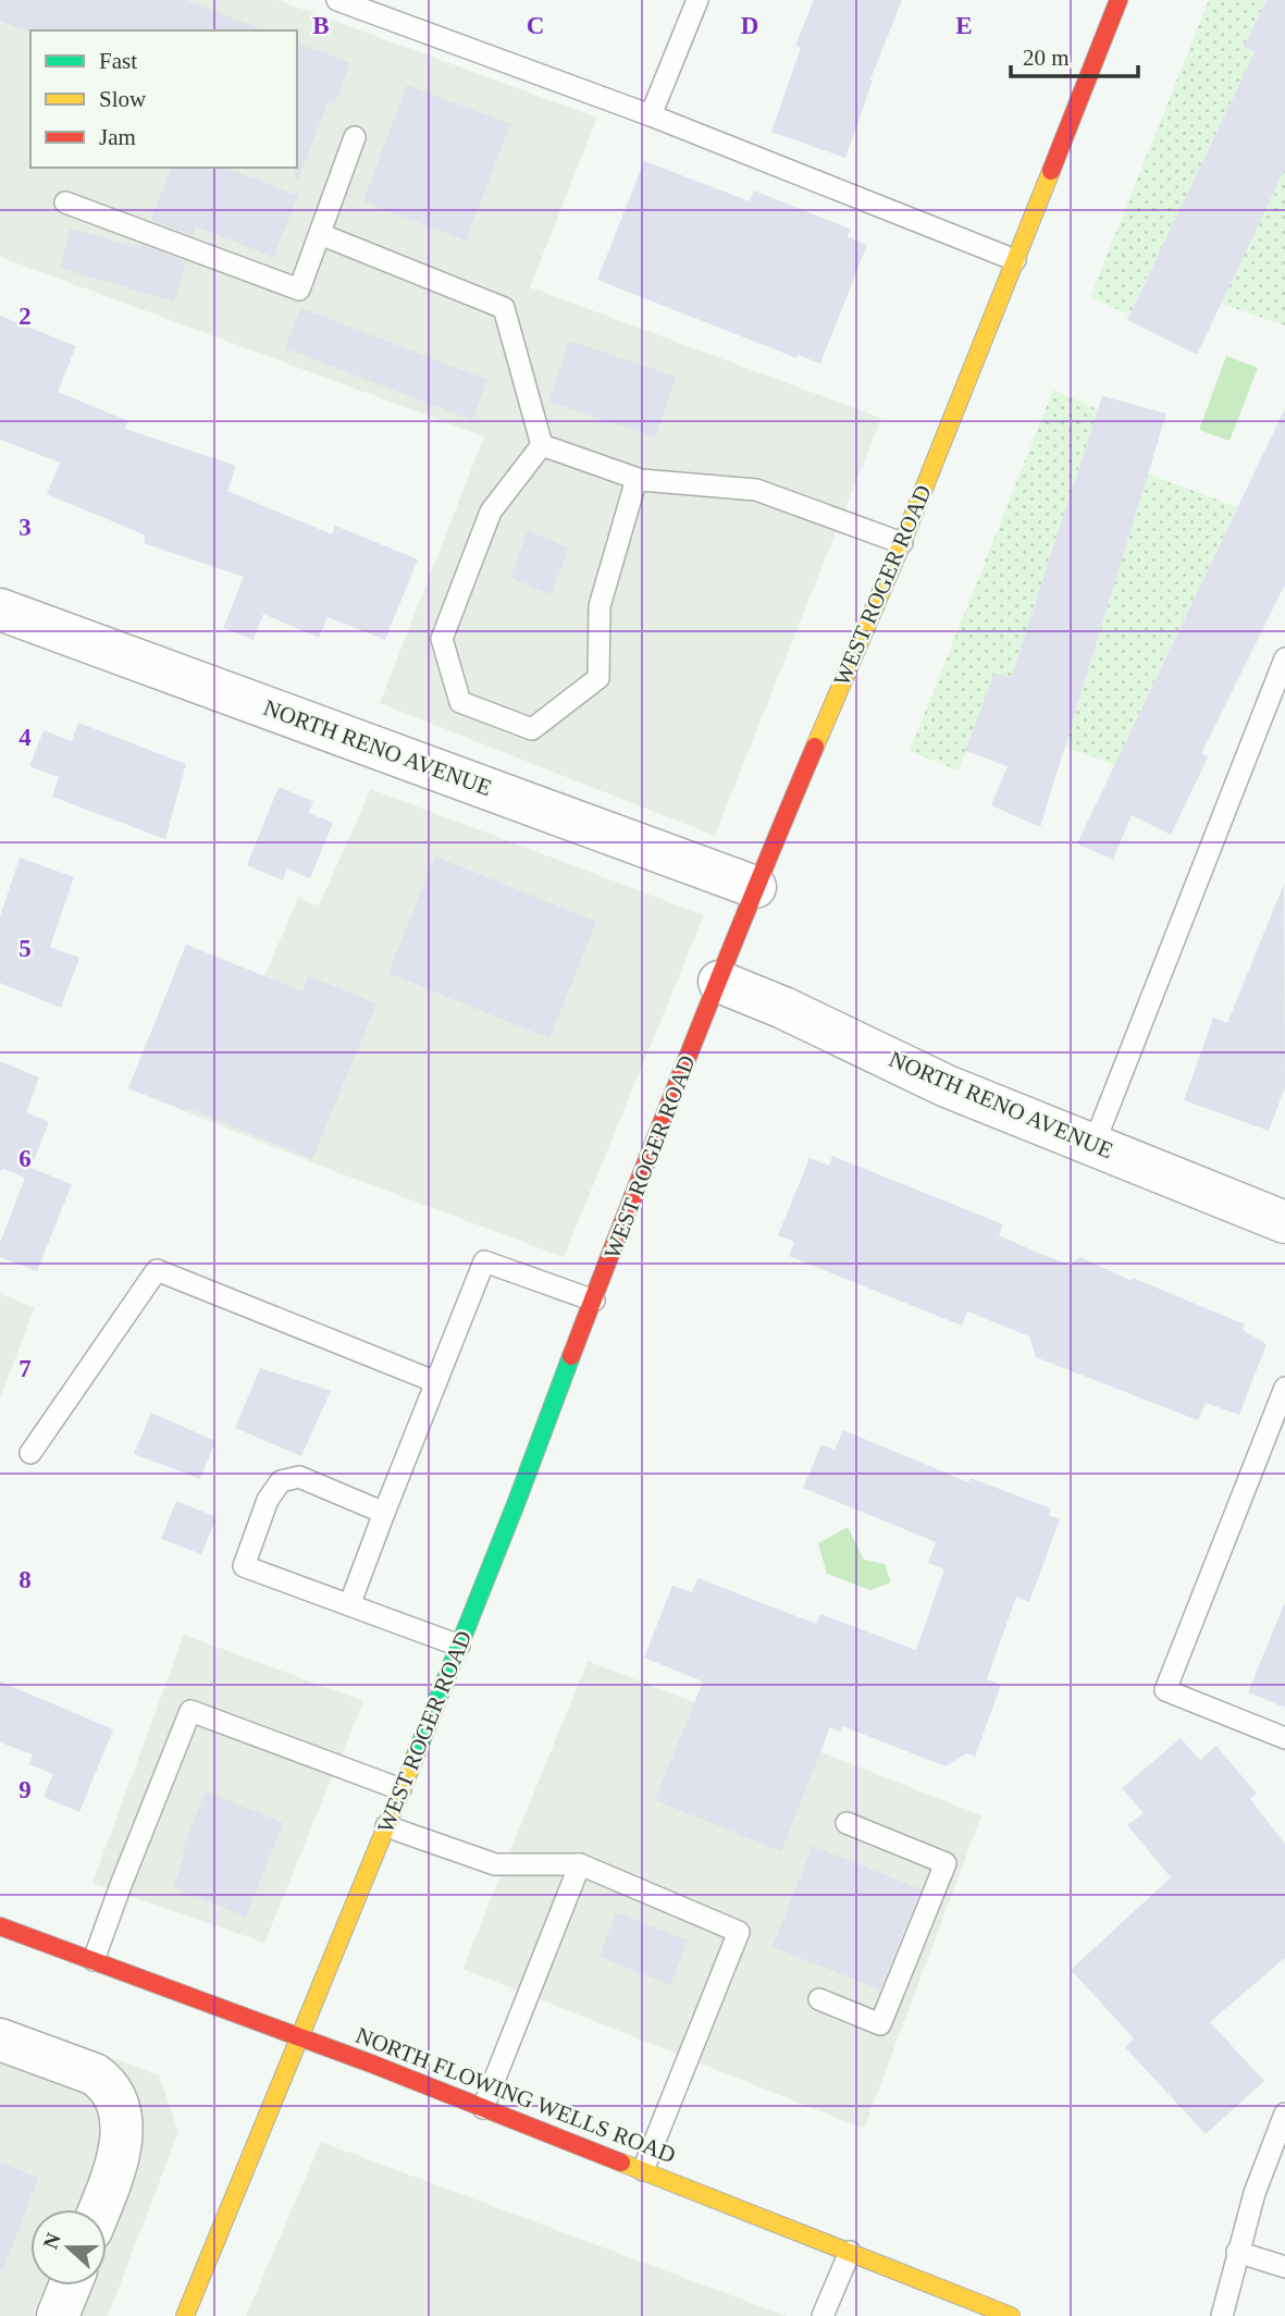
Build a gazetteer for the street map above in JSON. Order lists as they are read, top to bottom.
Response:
{
  "streets": {
    "street": ["WEST ROGER ROAD", "NORTH RENO AVENUE", "NORTH FLOWING WELLS ROAD"]
  },
  "crossings": [
    ["WEST ROGER ROAD", "NORTH RENO AVENUE"],
    ["WEST ROGER ROAD", "NORTH FLOWING WELLS ROAD"]
  ],
  "legend": ["Fast", "Slow", "Jam"],
  "scale_bar": "20 m",
  "north": "left",
  "grid": {
    "columns": [
      "B",
      "C",
      "D",
      "E"
    ],
    "rows": [
      "2",
      "3",
      "4",
      "5",
      "6",
      "7",
      "8",
      "9"
    ]
  }
}
